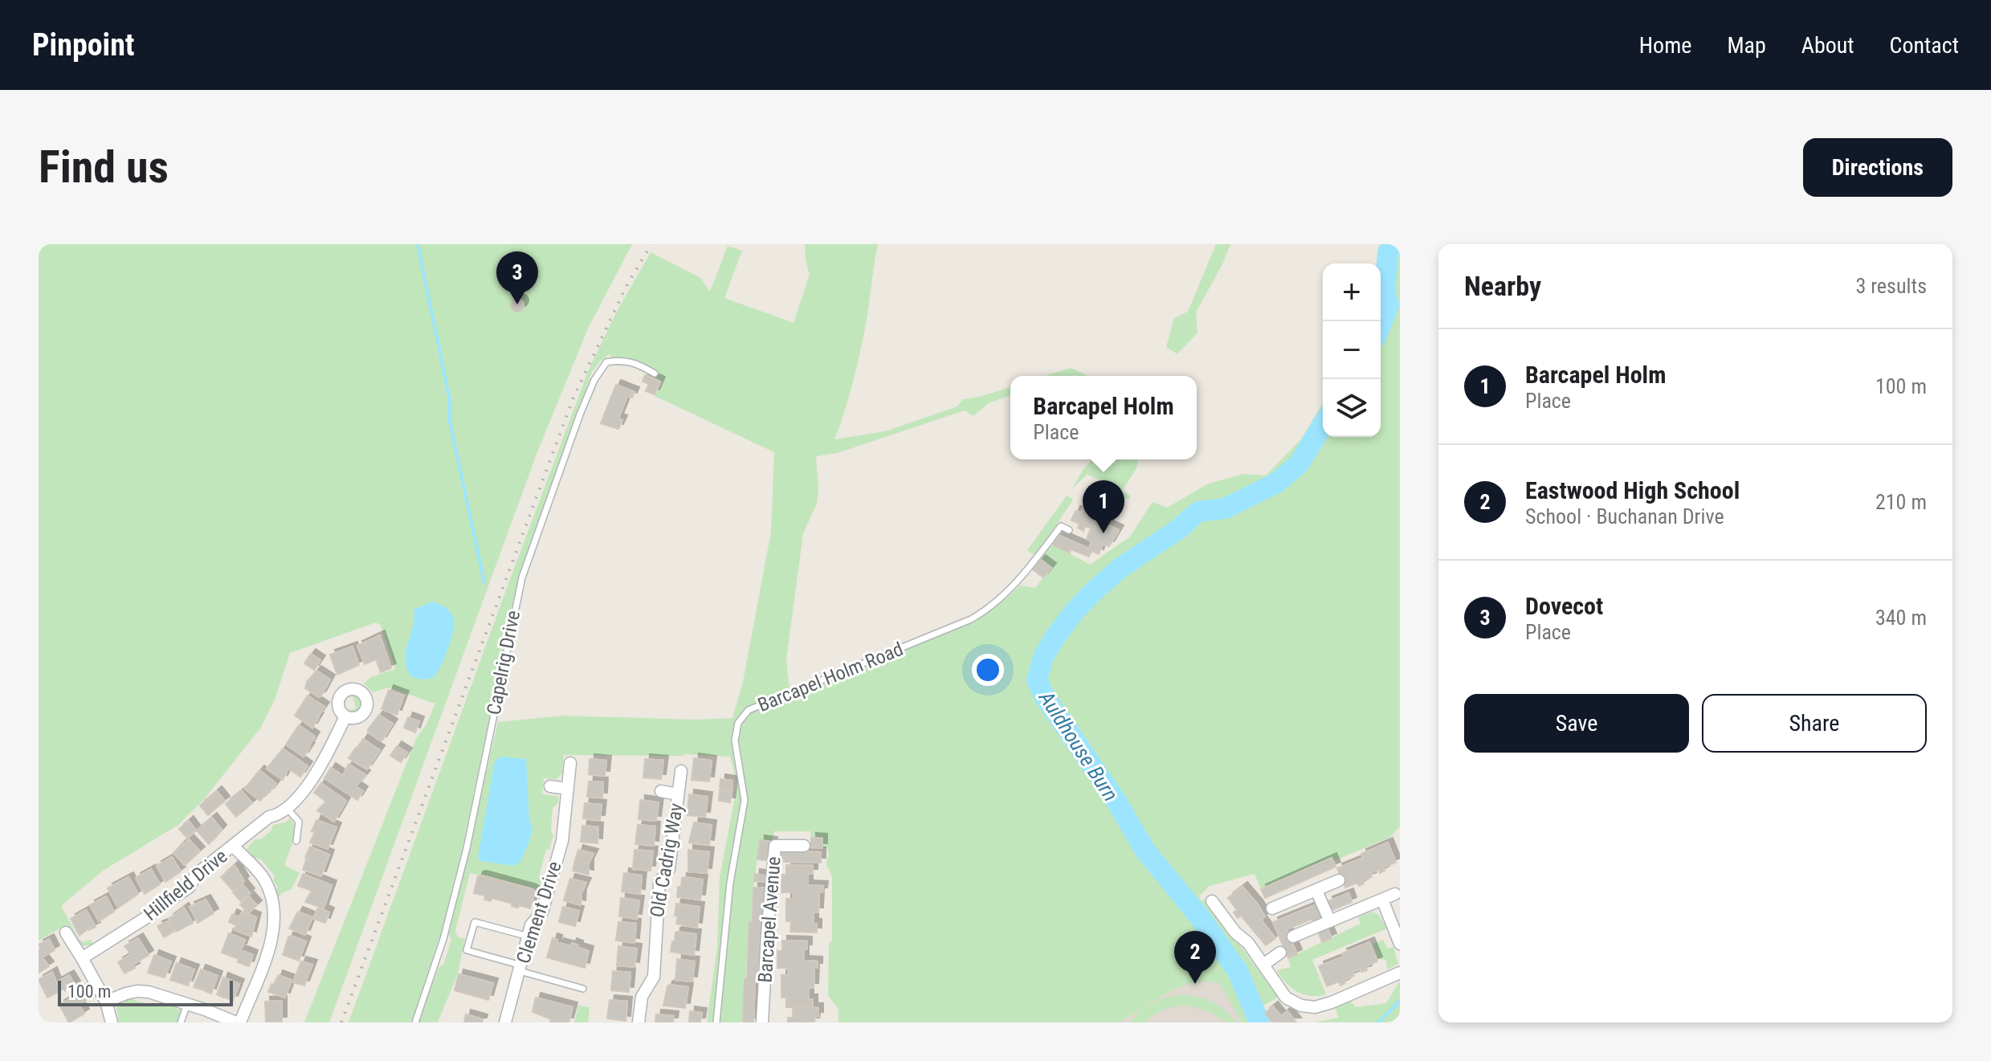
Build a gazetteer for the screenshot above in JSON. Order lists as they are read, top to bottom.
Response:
{
  "streets": {
    "street": [
      "Old Cadrig Way",
      "Hillfield Drive",
      "Clement Drive",
      "Barcapel Avenue"
    ],
    "lane": ["Capelrig Drive", "Barcapel Holm Road"]
  },
  "water": ["Auldhouse Burn"],
  "scale_bar": "100 m",
  "page": {
    "header": "Pinpoint",
    "nav": [
      "Home",
      "Map",
      "About",
      "Contact"
    ],
    "buttons": [
      "Directions",
      ["Save", "Share"]
    ],
    "title": "Find us",
    "heading": ["Nearby", "3 results"],
    "pins": ["3", "1", "2"],
    "map_buttons": ["+", "−"],
    "list": [
      {
        "mark": "1",
        "name": "Barcapel Holm",
        "note": "Place",
        "value": "100 m"
      },
      {
        "mark": "2",
        "name": "Eastwood High School",
        "note": "School · Buchanan Drive",
        "value": "210 m"
      },
      {
        "mark": "3",
        "name": "Dovecot",
        "note": "Place",
        "value": "340 m"
      }
    ],
    "popup": ["Barcapel Holm", "Place"],
    "scale": "100 m"
  }
}
